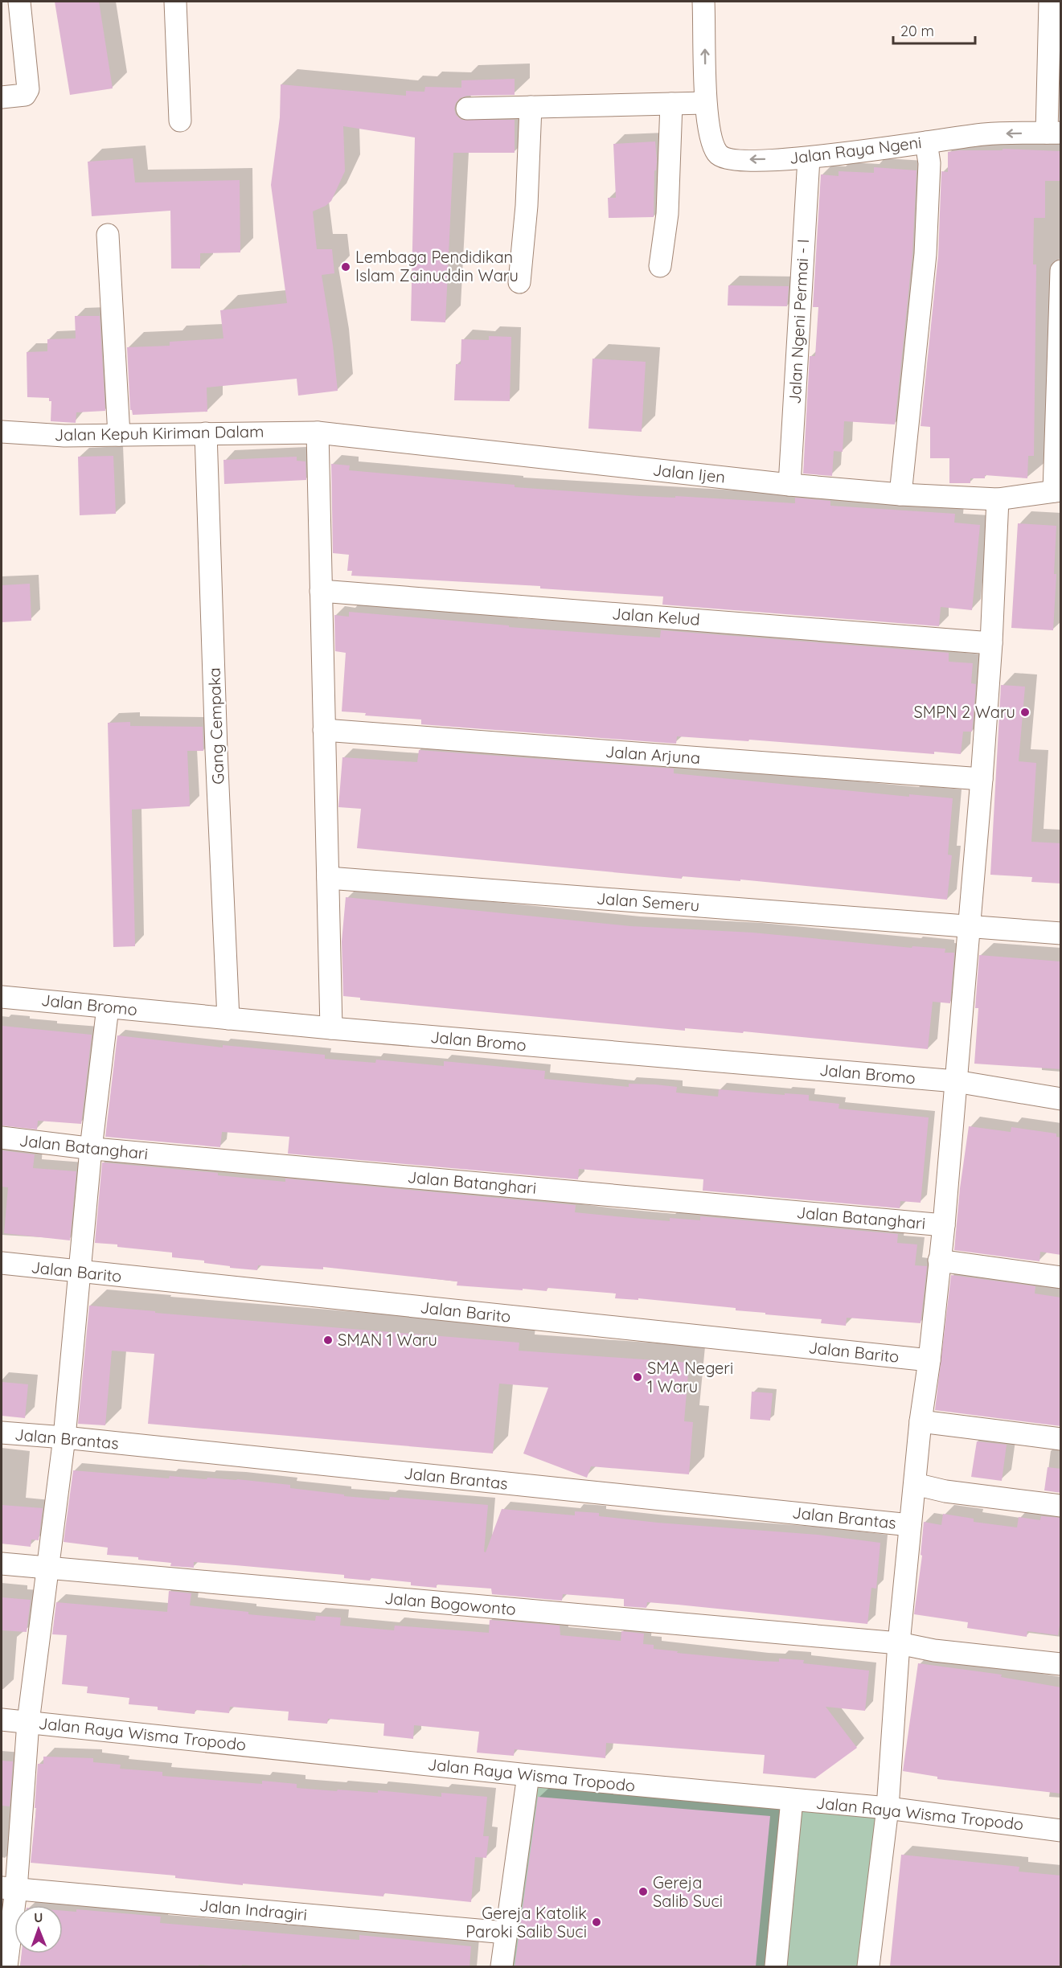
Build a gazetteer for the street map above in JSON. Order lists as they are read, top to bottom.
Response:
{
  "streets": {
    "street": [
      "Jalan Raya Ngeni",
      "Jalan Ngeni Permai - I",
      "Jalan Kepuh Kiriman Dalam",
      "Jalan Ijen",
      "Jalan Kelud",
      "Gang Cempaka",
      "Jalan Arjuna",
      "Jalan Semeru",
      "Jalan Bromo",
      "Jalan Batanghari",
      "Jalan Barito",
      "Jalan Brantas",
      "Jalan Bogowonto",
      "Jalan Raya Wisma Tropodo",
      "Jalan Indragiri"
    ]
  },
  "crossings": [
    ["Jalan Raya Ngeni", "Jalan Ngeni Permai - I"],
    ["Jalan Ngeni Permai - I", "Jalan Ijen"],
    ["Jalan Kepuh Kiriman Dalam", "Jalan Ijen"],
    ["Jalan Kepuh Kiriman Dalam", "Gang Cempaka"],
    ["Gang Cempaka", "Jalan Bromo"]
  ],
  "places": [
    "Lembaga Pendidikan Islam Zainuddin Waru",
    "SMPN 2 Waru",
    "SMAN 1 Waru",
    "SMA Negeri 1 Waru",
    "Gereja Salib Suci",
    "Gereja Katolik Paroki Salib Suci"
  ],
  "scale_bar": "20 m",
  "north": "top"
}
